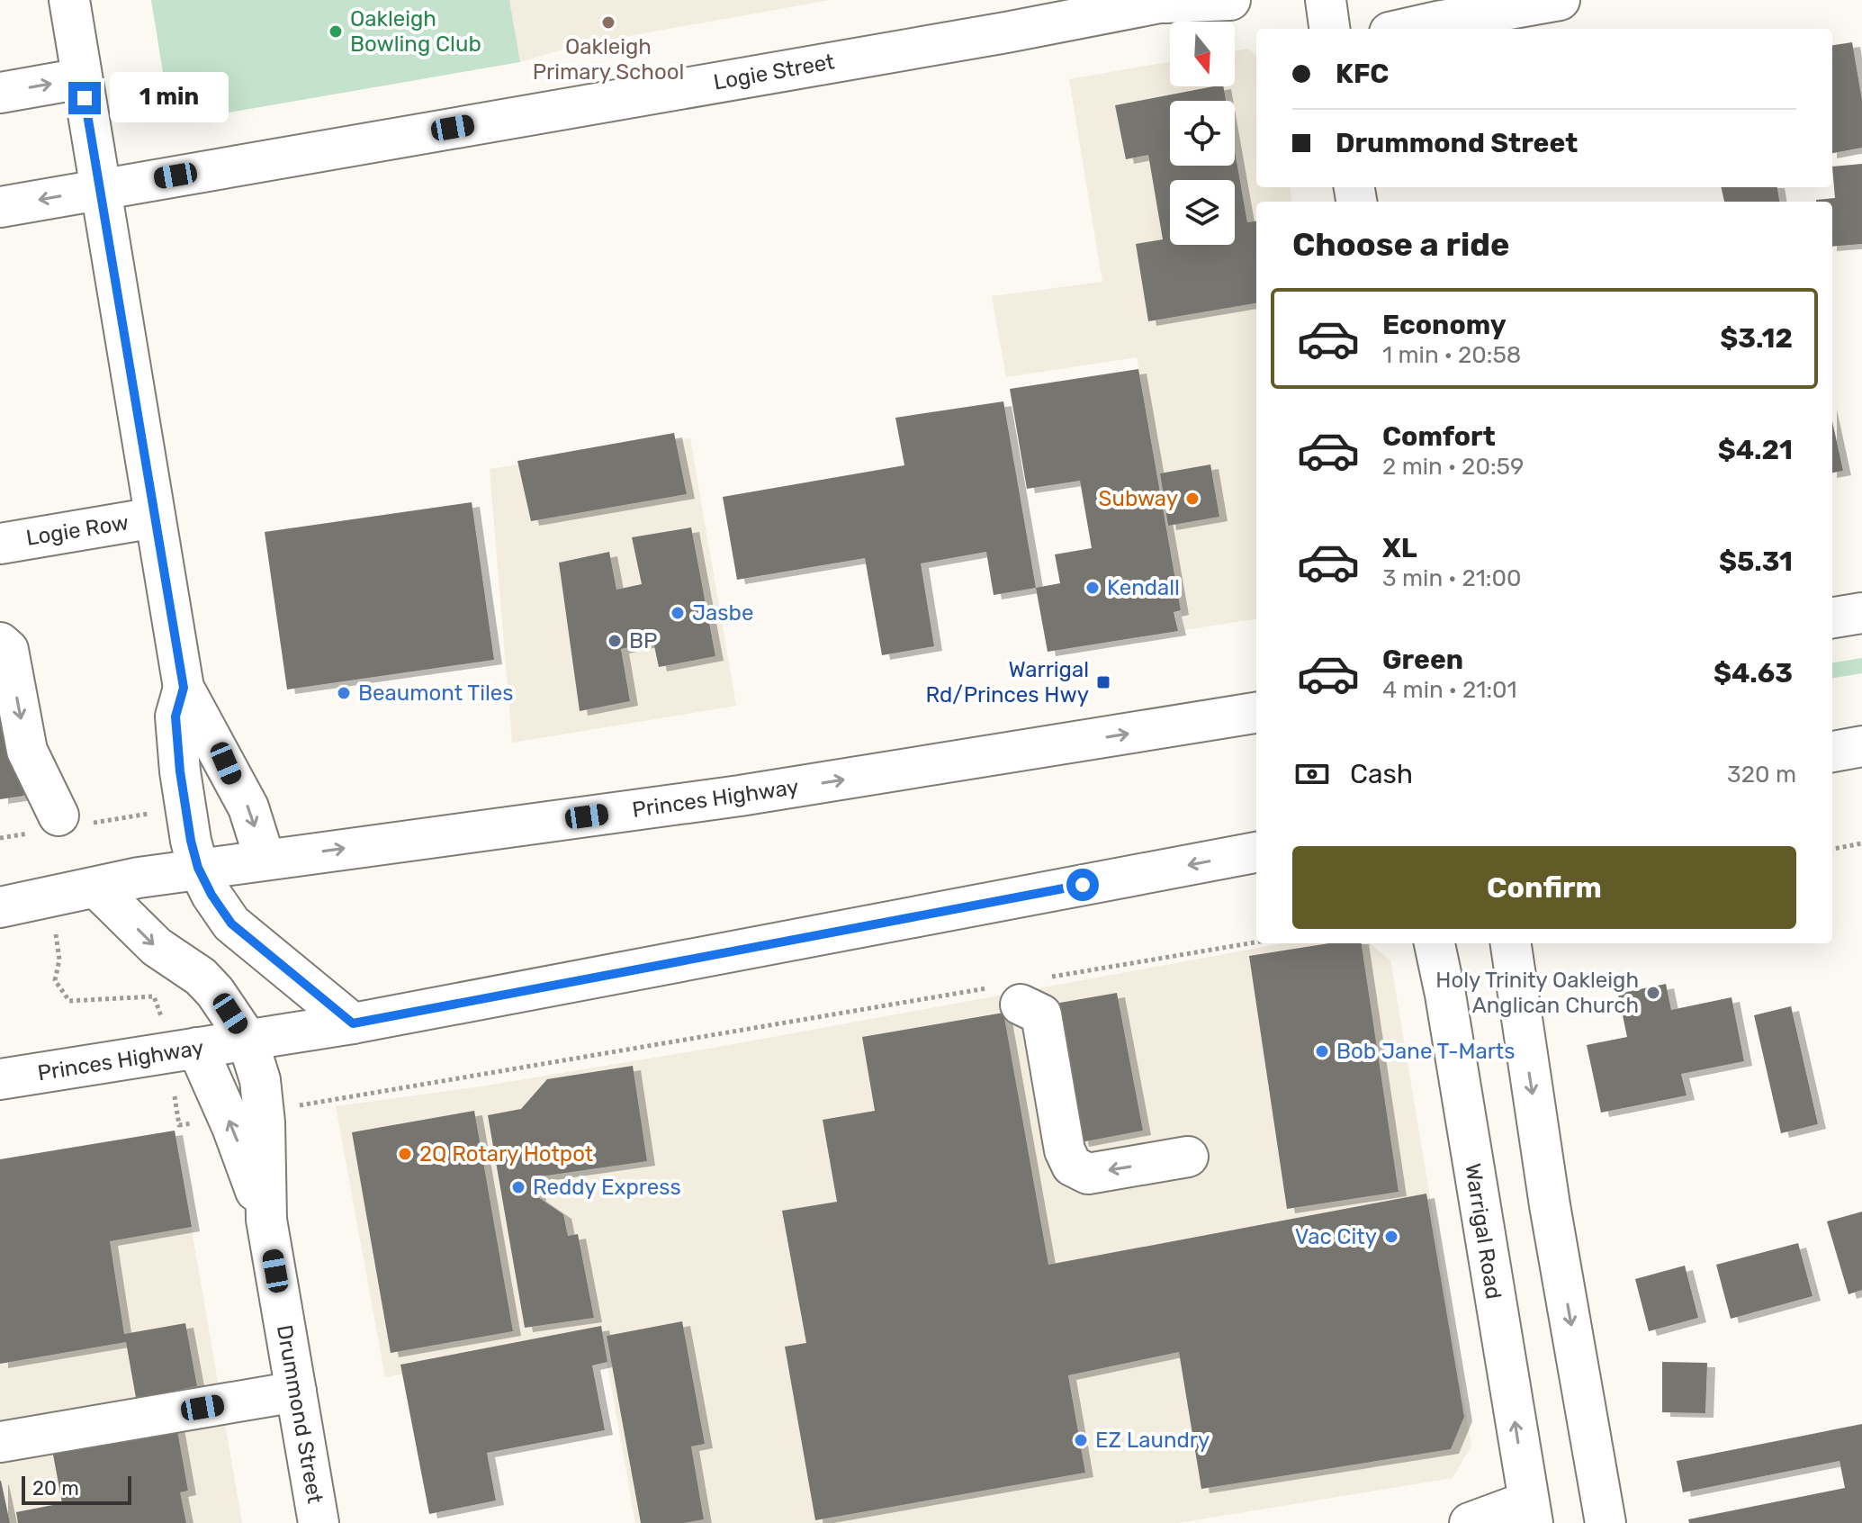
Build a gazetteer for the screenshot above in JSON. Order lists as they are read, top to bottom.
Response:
{
  "streets": {
    "main road": [
      "Logie Street",
      "Logie Row",
      "Princes Highway",
      "Warrigal Road",
      "Drummond Street"
    ]
  },
  "crossings": [
    ["Princes Highway", "Drummond Street"]
  ],
  "places": {
    "other": [
      "Oakleigh Primary School",
      "Oakleigh Bowling Club",
      "Subway",
      "Kendall",
      "Jasbe",
      "BP",
      "Beaumont Tiles",
      "Holy Trinity Oakleigh Anglican Church",
      "Bob Jane T-Marts",
      "2Q Rotary Hotpot",
      "Reddy Express",
      "Vac City",
      "EZ Laundry"
    ],
    "transit": ["Warrigal Rd/Princes Hwy"]
  },
  "scale_bar": "20 m",
  "north": "bottom",
  "page": {
    "banner": ["KFC", "Drummond Street"],
    "bubble": "1 min",
    "heading": "Choose a ride",
    "list": [
      {
        "name": "Economy",
        "note": "1 min · 20:58",
        "value": "$3.12"
      },
      {
        "name": "Comfort",
        "note": "2 min · 20:59",
        "value": "$4.21"
      },
      {
        "name": "XL",
        "note": "3 min · 21:00",
        "value": "$5.31"
      },
      {
        "name": "Green",
        "note": "4 min · 21:01",
        "value": "$4.63"
      }
    ],
    "pay": ["Cash", "320 m"],
    "buttons": "Confirm",
    "scale": "20 m"
  }
}
